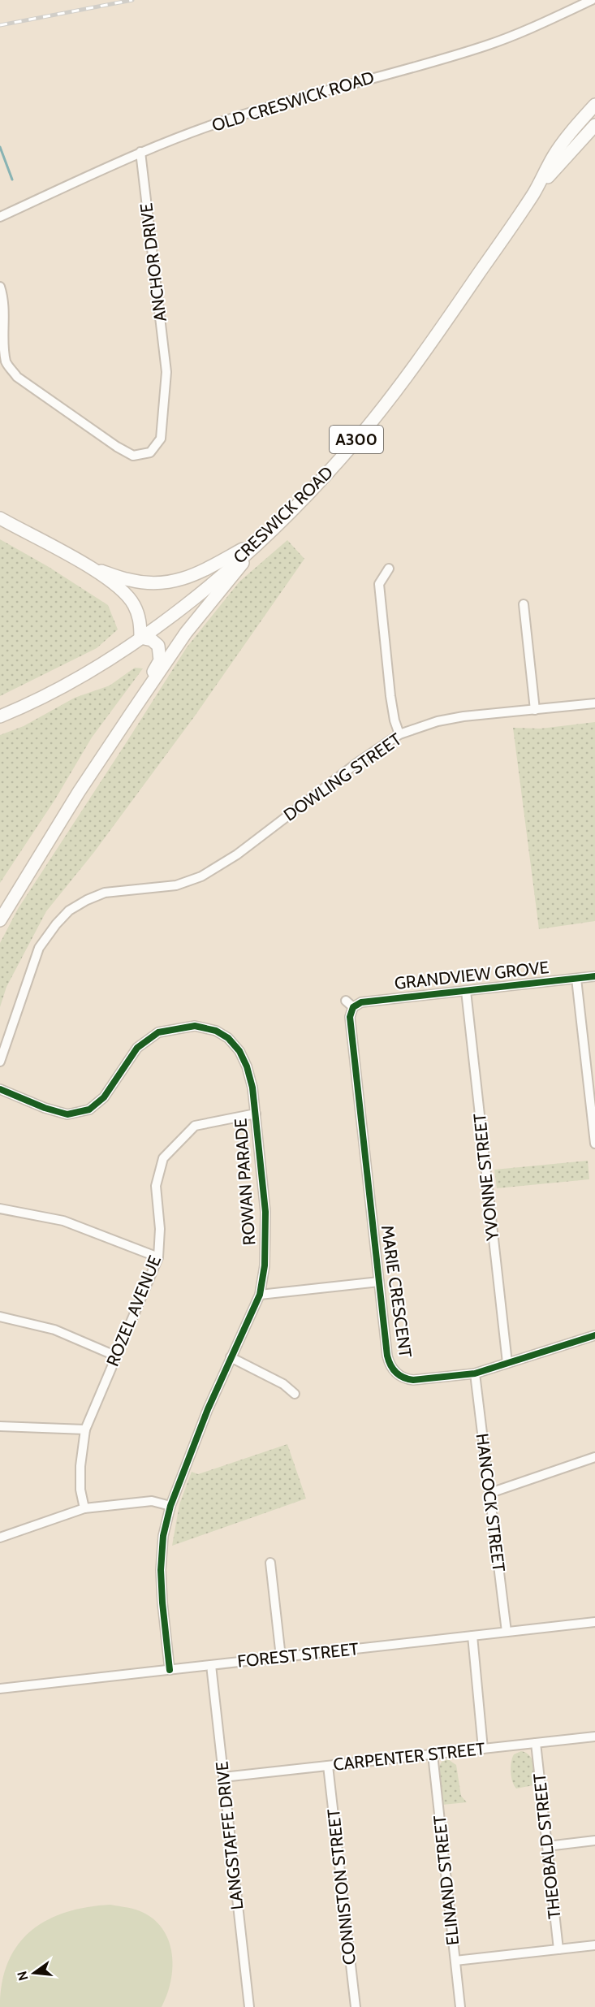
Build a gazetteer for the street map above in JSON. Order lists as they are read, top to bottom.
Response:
{
  "streets": {
    "highway": ["A300", "CRESWICK ROAD"],
    "street": [
      "OLD CRESWICK ROAD",
      "ANCHOR DRIVE",
      "DOWLING STREET",
      "GRANDVIEW GROVE",
      "YVONNE STREET",
      "ROWAN PARADE",
      "MARIE CRESCENT",
      "ROZEL AVENUE",
      "HANCOCK STREET",
      "FOREST STREET",
      "CARPENTER STREET",
      "LANGSTAFFE DRIVE",
      "THEOBALD STREET",
      "ELINAND STREET",
      "CONNISTON STREET"
    ]
  },
  "crossings": [
    ["OLD CRESWICK ROAD", "ANCHOR DRIVE"],
    ["GRANDVIEW GROVE", "YVONNE STREET"],
    ["GRANDVIEW GROVE", "MARIE CRESCENT"],
    ["YVONNE STREET", "MARIE CRESCENT"],
    ["ROWAN PARADE", "ROZEL AVENUE"],
    ["ROWAN PARADE", "FOREST STREET"],
    ["MARIE CRESCENT", "HANCOCK STREET"],
    ["HANCOCK STREET", "FOREST STREET"],
    ["FOREST STREET", "LANGSTAFFE DRIVE"],
    ["CARPENTER STREET", "LANGSTAFFE DRIVE"],
    ["CARPENTER STREET", "THEOBALD STREET"],
    ["CARPENTER STREET", "ELINAND STREET"],
    ["CARPENTER STREET", "CONNISTON STREET"]
  ],
  "north": "left"
}
